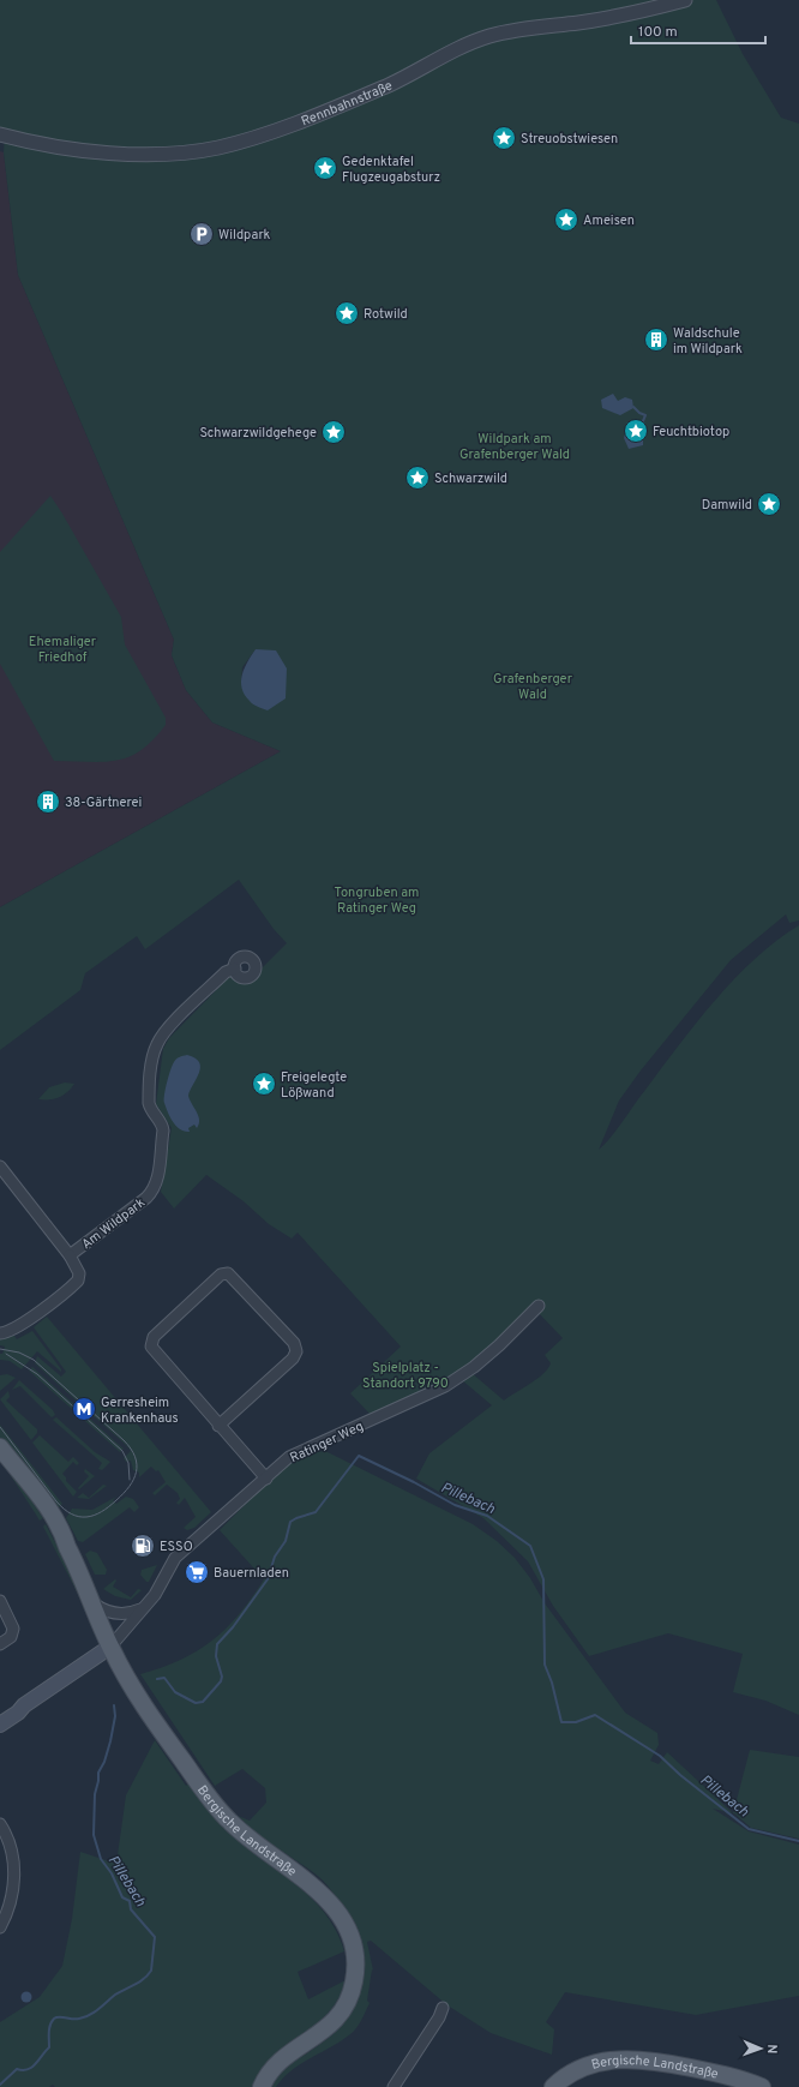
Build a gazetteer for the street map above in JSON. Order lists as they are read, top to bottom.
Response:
{
  "streets": {
    "main road": ["Bergische Landstraße"],
    "street": ["Rennbahnstraße", "Am Wildpark", "Ratinger Weg"]
  },
  "crossings": [
    ["Ratinger Weg", "Bergische Landstraße"]
  ],
  "water": ["Pillebach"],
  "parks": [
    "Wildpark am Grafenberger Wald",
    "Ehemaliger Friedhof",
    "Grafenberger Wald",
    "Tongruben am Ratinger Weg",
    "Spielplatz - Standort 9790"
  ],
  "places": {
    "place": [
      "Streuobstwiesen",
      "Gedenktafel Flugzeugabsturz",
      "Ameisen",
      "Rotwild",
      "Feuchtbiotop",
      "Schwarzwildgehege",
      "Schwarzwild",
      "Damwild",
      "Freigelegte Lößwand"
    ],
    "parking": ["Wildpark"],
    "building": ["Waldschule im Wildpark", "38-Gärtnerei"],
    "metro station": ["Gerresheim Krankenhaus"],
    "fuel station": ["ESSO"],
    "supermarket": ["Bauernladen"]
  },
  "scale_bar": "100 m",
  "north": "right"
}
